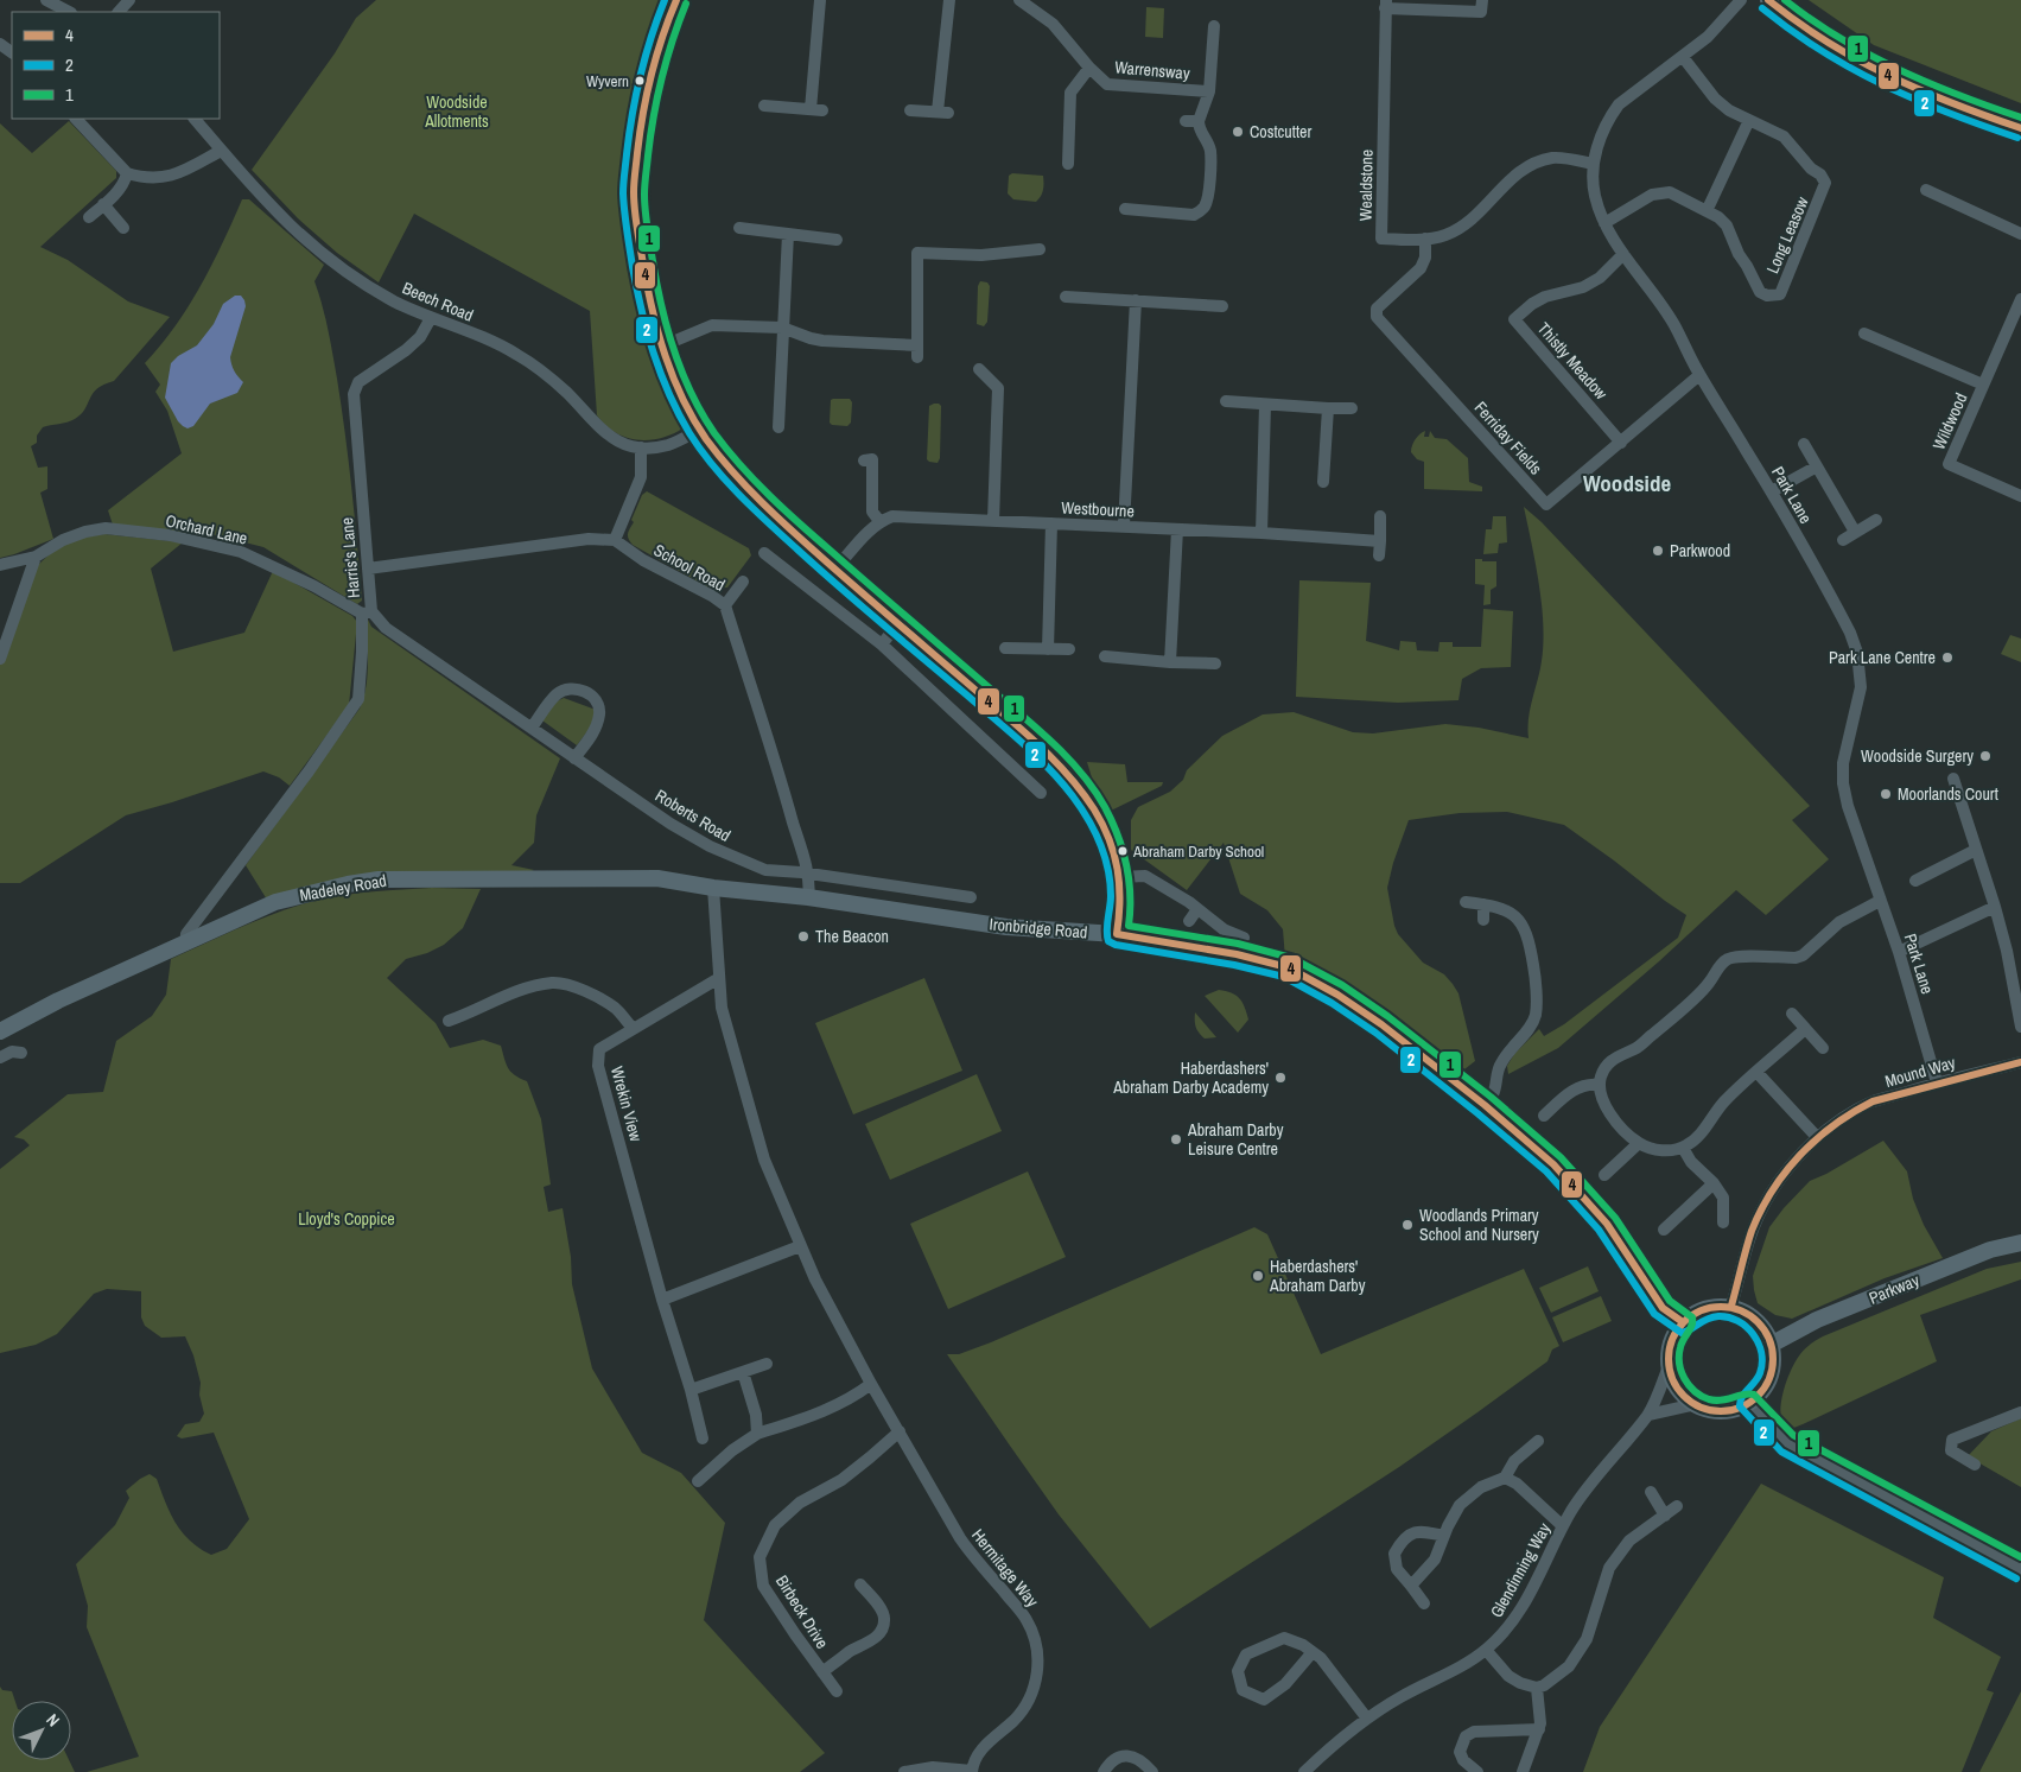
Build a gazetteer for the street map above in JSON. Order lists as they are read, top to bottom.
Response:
{
  "streets": {
    "main road": ["Madeley Road", "Ironbridge Road", "Parkway"],
    "street": [
      "Warrensway",
      "Wealdstone",
      "Long Leasow",
      "Beech Road",
      "Thistly Meadow",
      "Wildwood",
      "Ferriday Fields",
      "Park Lane",
      "Westbourne",
      "Orchard Lane",
      "Harris's Lane",
      "School Road",
      "Roberts Road",
      "Mound Way",
      "Wrekin View",
      "Hermitage Way",
      "Glendinning Way",
      "Birbeck Drive"
    ]
  },
  "crossings": [
    ["Wealdstone", "Ferriday Fields"],
    ["Wealdstone", "Park Lane"],
    ["Long Leasow", "Park Lane"],
    ["Beech Road", "Harris's Lane"],
    ["Thistly Meadow", "Ferriday Fields"],
    ["Thistly Meadow", "Park Lane"],
    ["Ferriday Fields", "Park Lane"],
    ["Park Lane", "Mound Way"],
    ["Orchard Lane", "Harris's Lane"],
    ["Orchard Lane", "Roberts Road"],
    ["Harris's Lane", "Roberts Road"],
    ["Harris's Lane", "Madeley Road"],
    ["School Road", "Roberts Road"],
    ["School Road", "Ironbridge Road"],
    ["Madeley Road", "Ironbridge Road"],
    ["Ironbridge Road", "Mound Way"],
    ["Ironbridge Road", "Parkway"],
    ["Ironbridge Road", "Glendinning Way"],
    ["Mound Way", "Parkway"],
    ["Mound Way", "Glendinning Way"],
    ["Parkway", "Glendinning Way"],
    ["Hermitage Way", "Birbeck Drive"]
  ],
  "districts": ["Woodside"],
  "parks": ["Woodside Allotments", "Lloyd's Coppice"],
  "places": [
    "Wyvern",
    "Costcutter",
    "Parkwood",
    "Park Lane Centre",
    "Woodside Surgery",
    "Moorlands Court",
    "Abraham Darby School",
    "The Beacon",
    "Haberdashers' Abraham Darby Academy",
    "Abraham Darby Leisure Centre",
    "Woodlands Primary School and Nursery",
    "Haberdashers' Abraham Darby"
  ],
  "lines": ["transit line 4", "transit line 2", "transit line 1"],
  "legend": ["4", "2", "1"],
  "north": "top right"
}
